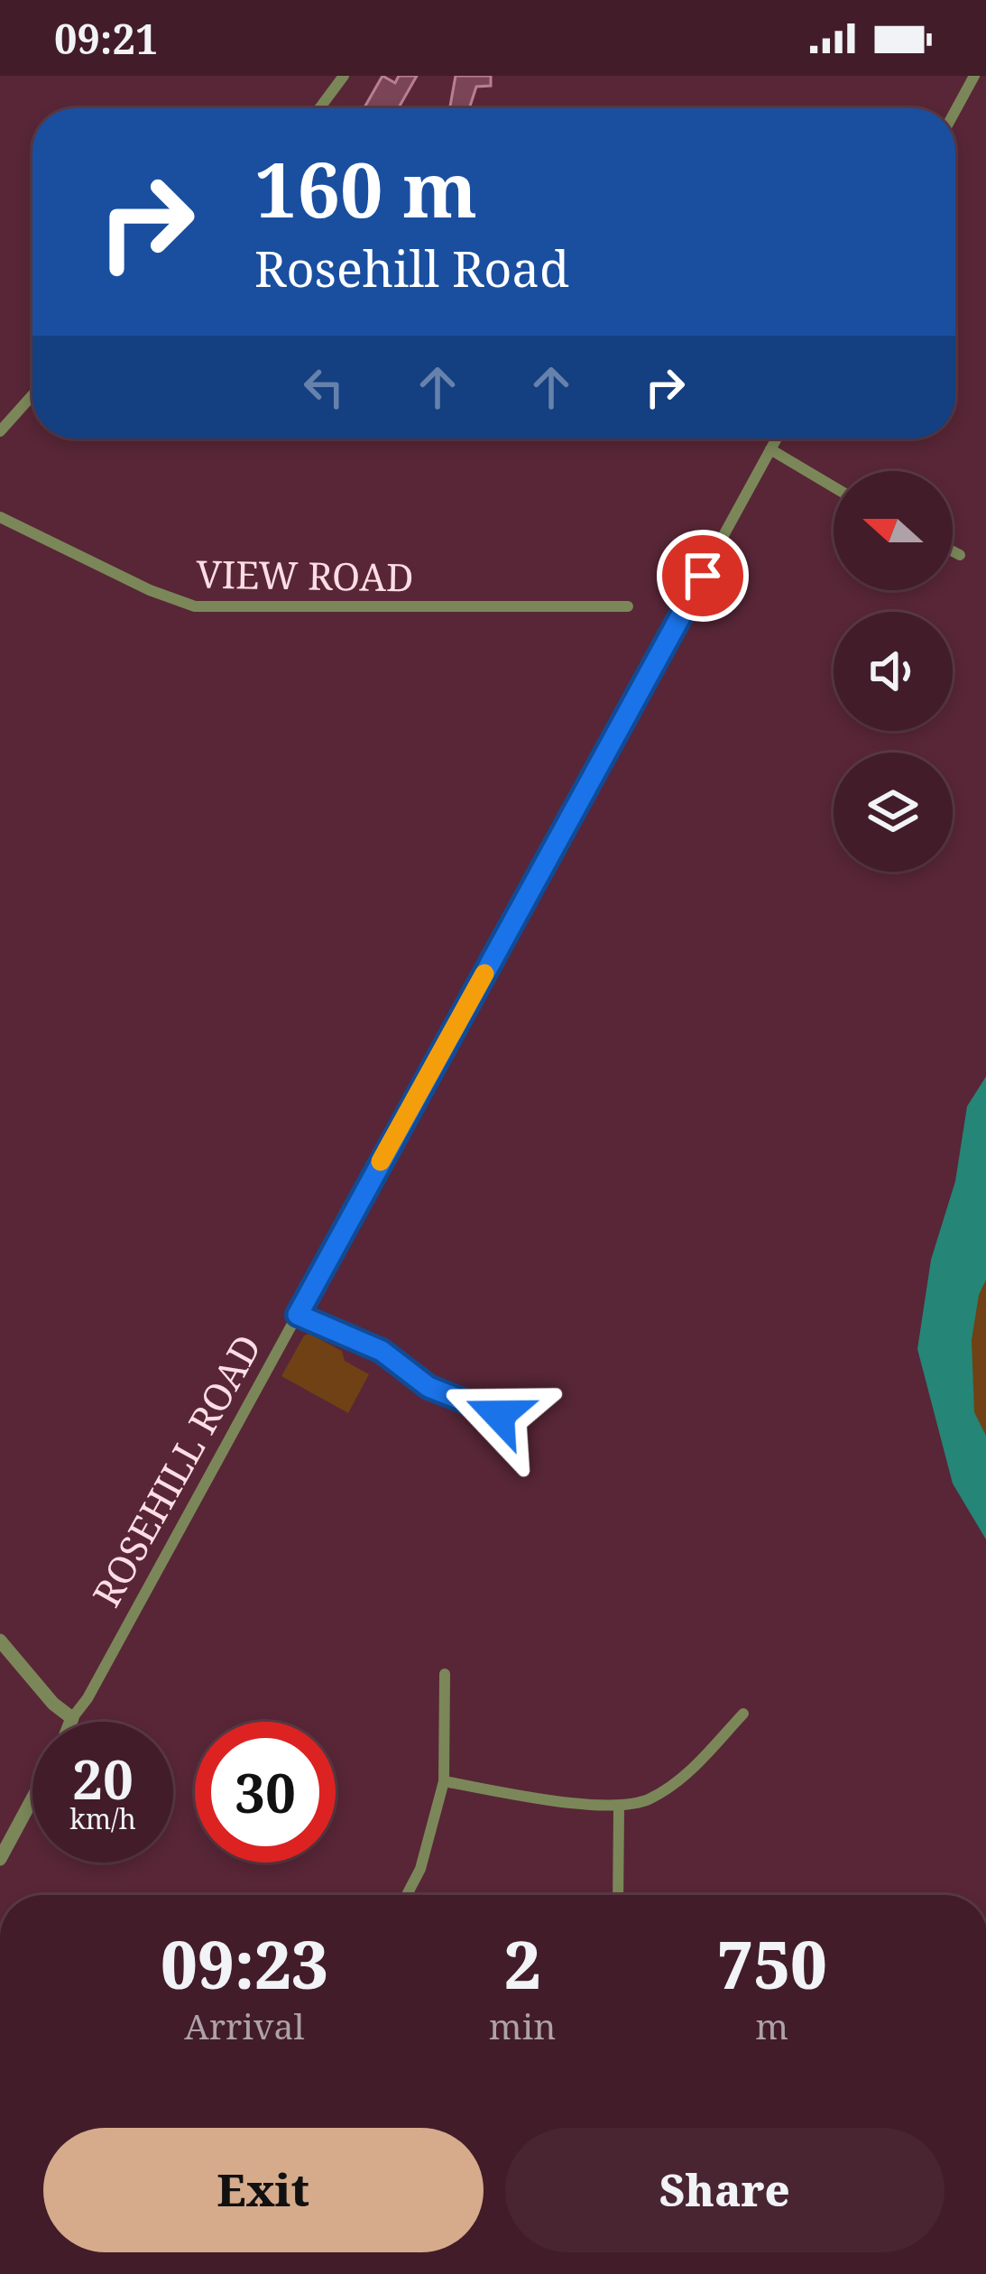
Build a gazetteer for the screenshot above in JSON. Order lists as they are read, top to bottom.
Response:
{
  "streets": {
    "street": ["VIEW ROAD", "ROSEHILL ROAD"]
  },
  "north": "left",
  "page": {
    "status": "09:21",
    "turn": ["160 m", "Rosehill Road"],
    "speed": "20 km/h",
    "limit": "30",
    "eta": [
      "09:23",
      "Arrival",
      "2",
      "min",
      "750",
      "m"
    ],
    "buttons": ["Exit", "Share"]
  }
}
